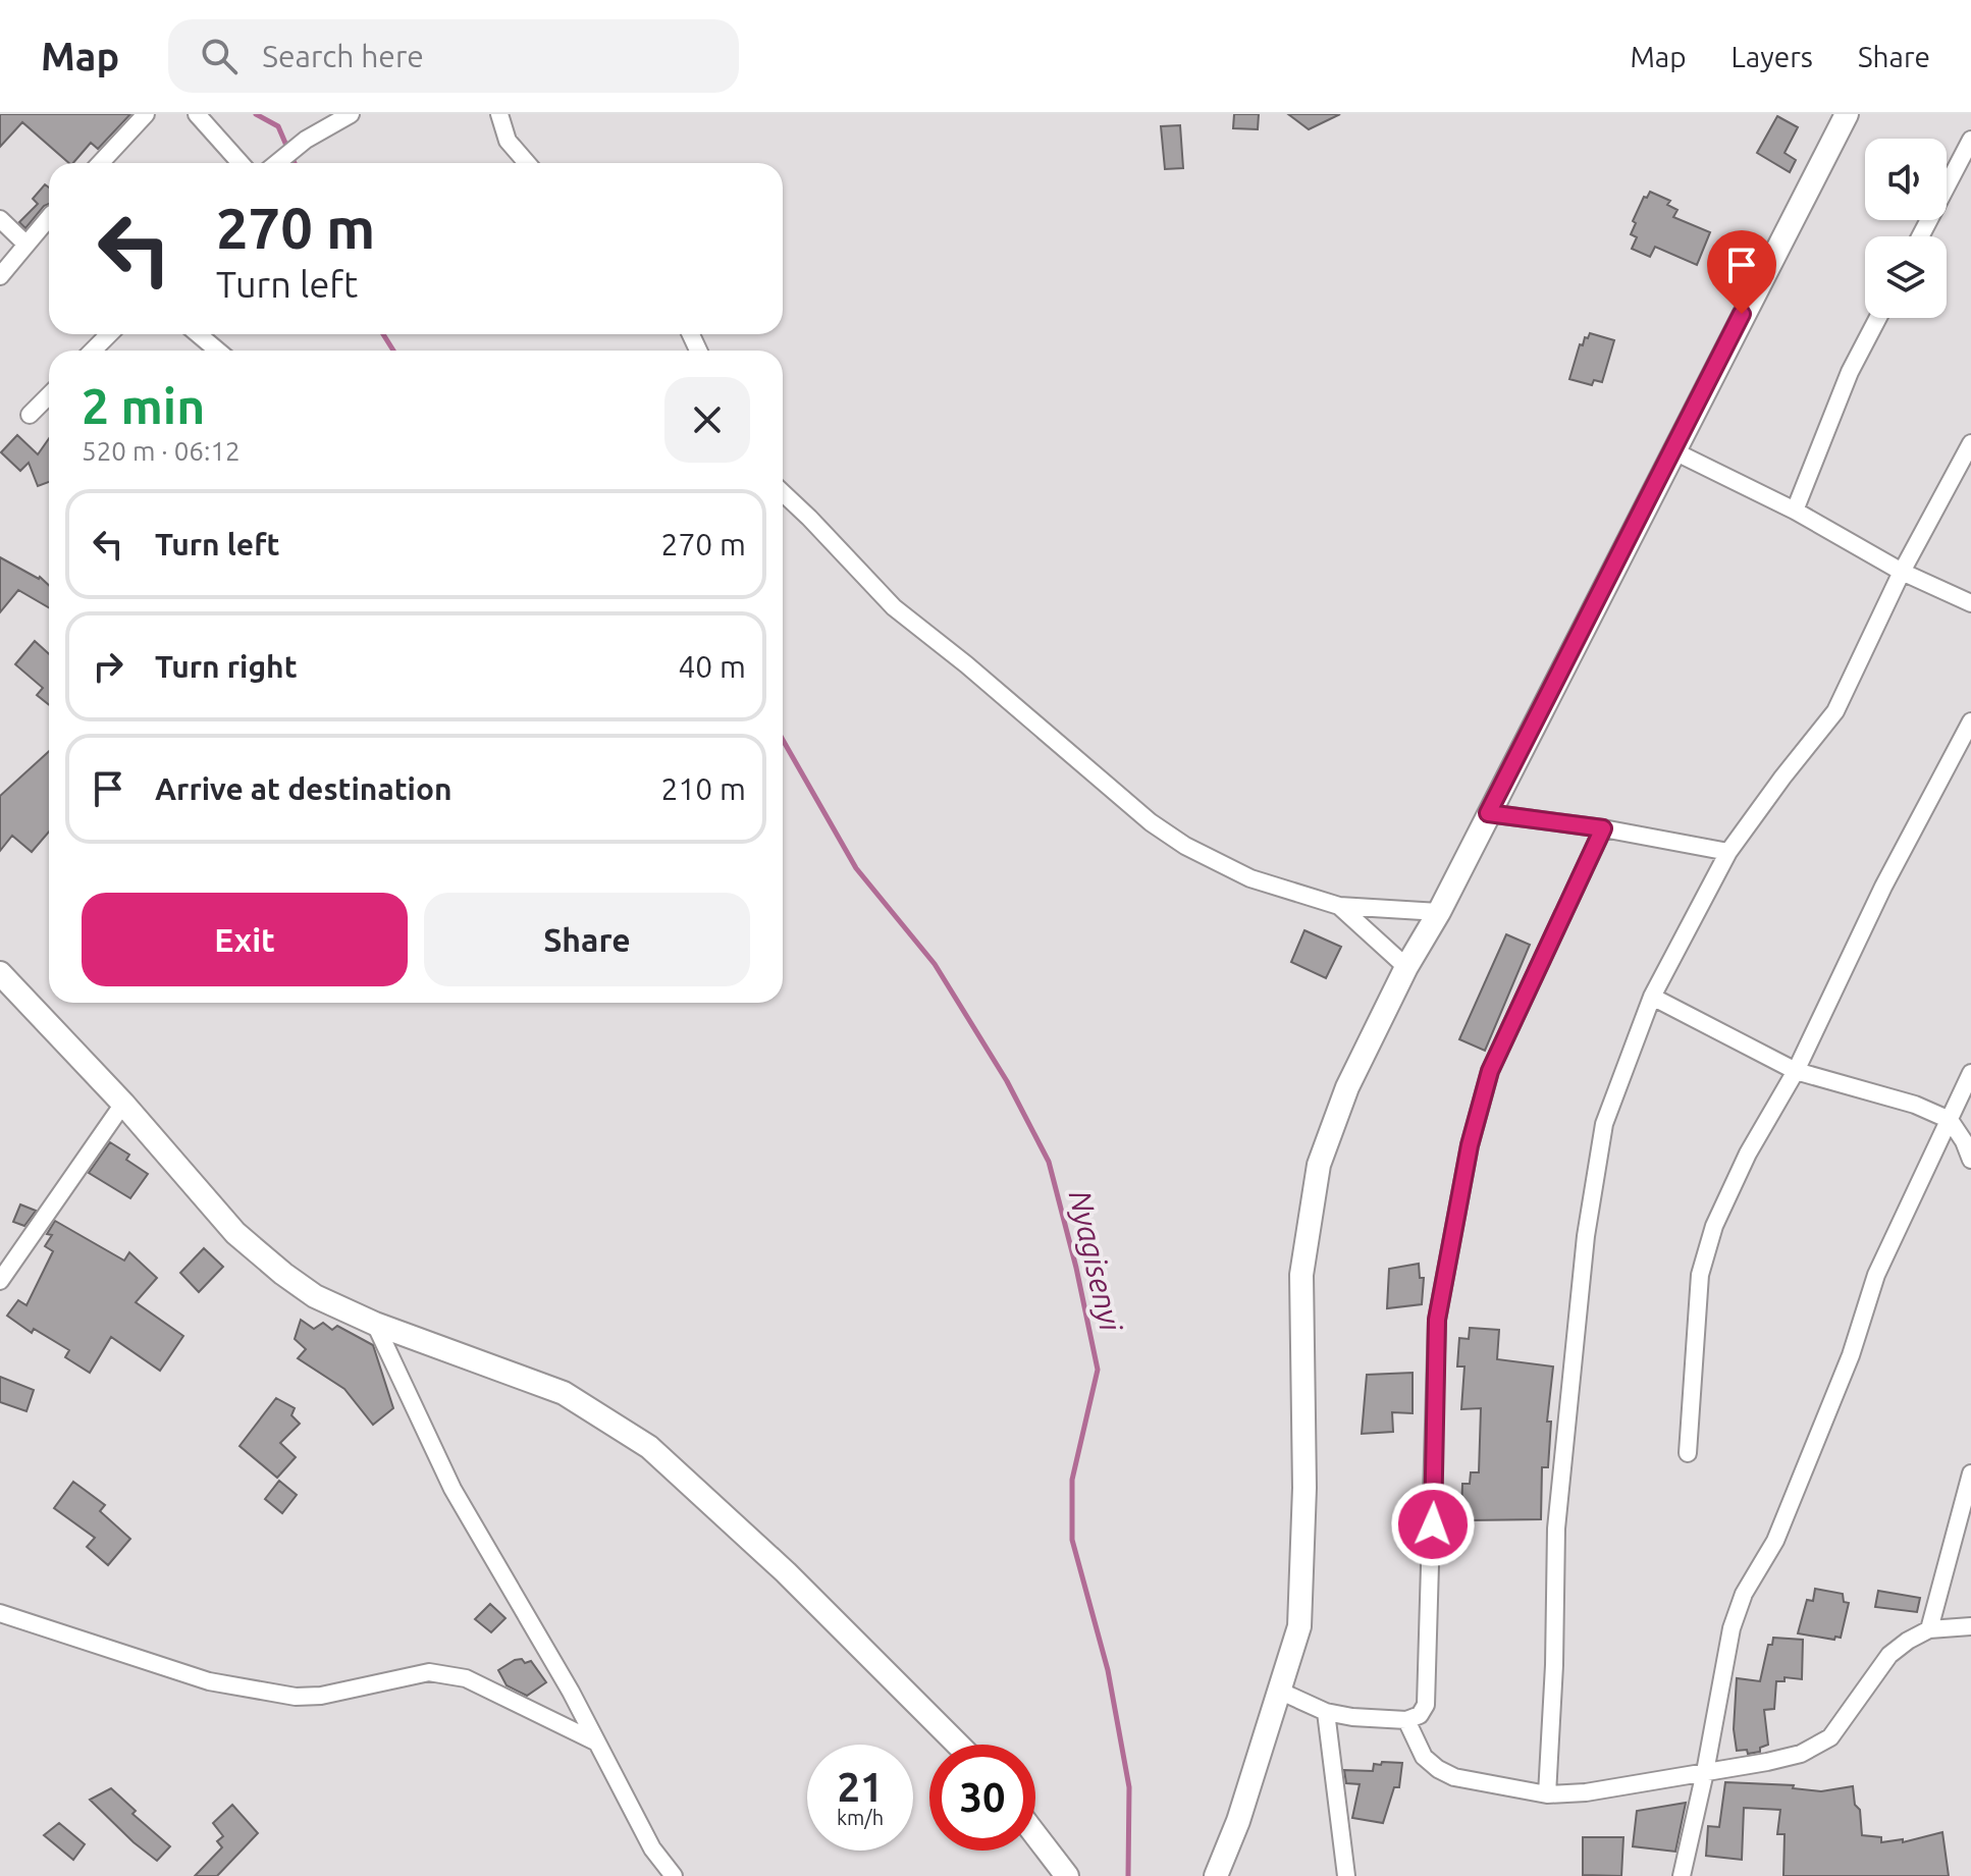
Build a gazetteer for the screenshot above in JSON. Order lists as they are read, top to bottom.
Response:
{
  "water": ["Nyagisenyi"],
  "page": {
    "header": "Map",
    "search": "Search here",
    "nav": ["Map", "Layers", "Share"],
    "turn": ["270 m", "Turn left"],
    "heading": ["2 min", "520 m · 06:12"],
    "list": [
      {
        "name": "Turn left",
        "value": "270 m"
      },
      {
        "name": "Turn right",
        "value": "40 m"
      },
      {
        "name": "Arrive at destination",
        "value": "210 m"
      }
    ],
    "buttons": ["Exit", "Share"],
    "speed": "21 km/h",
    "limit": "30"
  }
}
